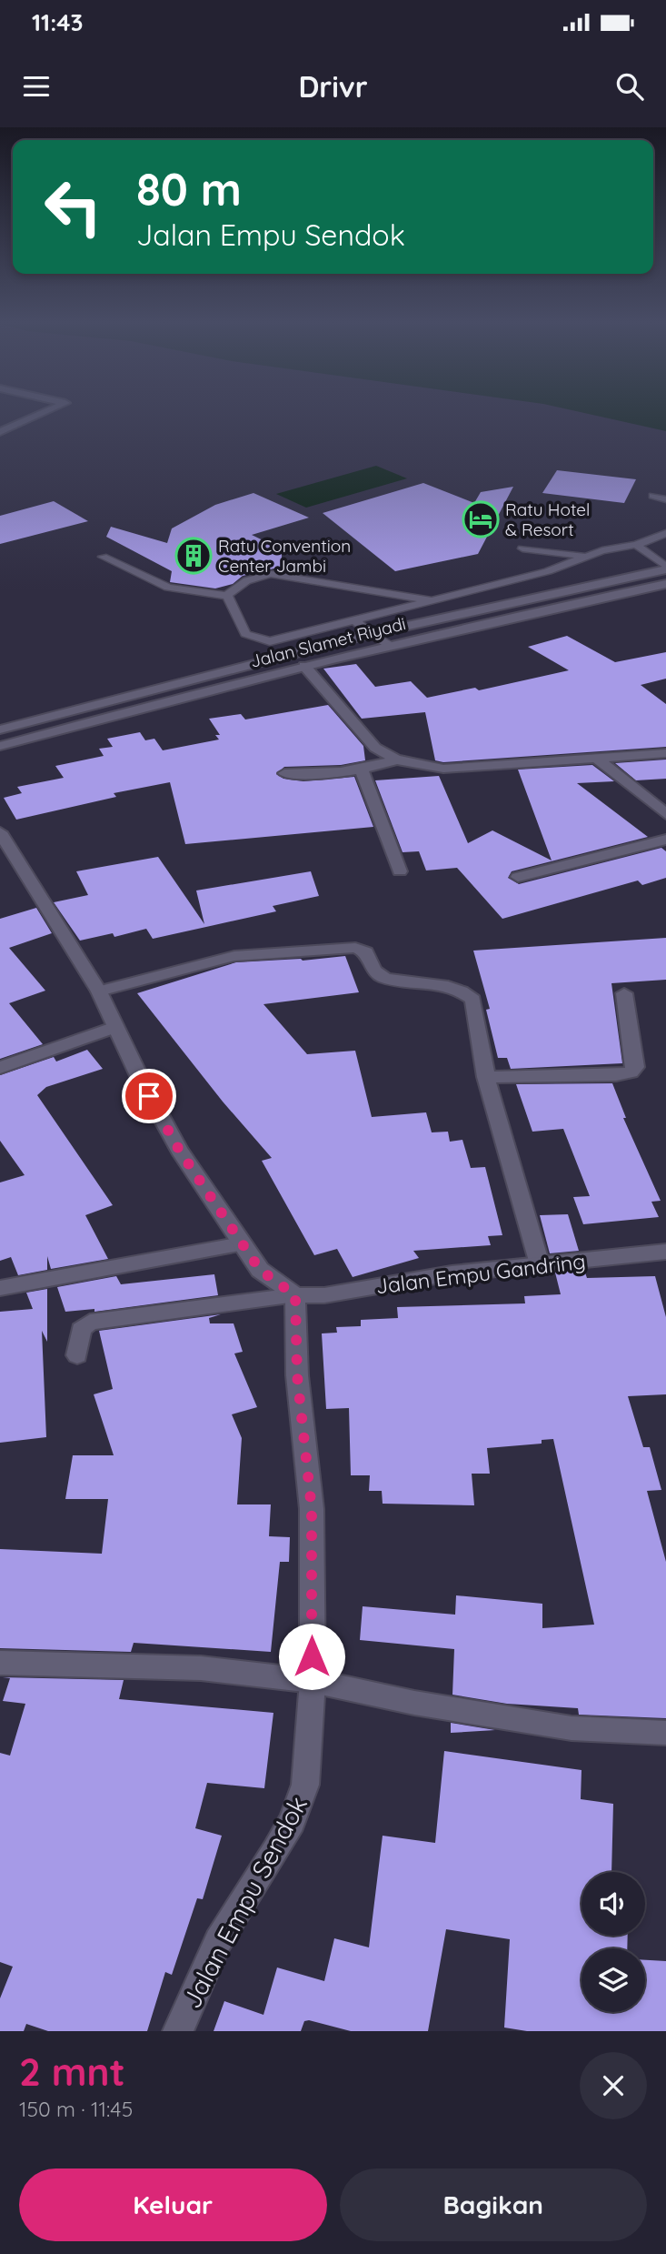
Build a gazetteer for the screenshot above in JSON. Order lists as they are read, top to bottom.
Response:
{
  "streets": {
    "street": ["Jalan Slamet Riyadi", "Jalan Empu Gandring", "Jalan Empu Sendok"]
  },
  "crossings": [
    ["Jalan Empu Gandring", "Jalan Empu Sendok"]
  ],
  "places": {
    "hotel": ["Ratu Hotel & Resort"],
    "building": ["Ratu Convention Center Jambi"]
  },
  "page": {
    "status": "11:43",
    "header": "Drivr",
    "turn": ["80 m", "Jalan Empu Sendok"],
    "heading": ["2 mnt", "150 m · 11:45"],
    "buttons": ["Keluar", "Bagikan"]
  }
}
